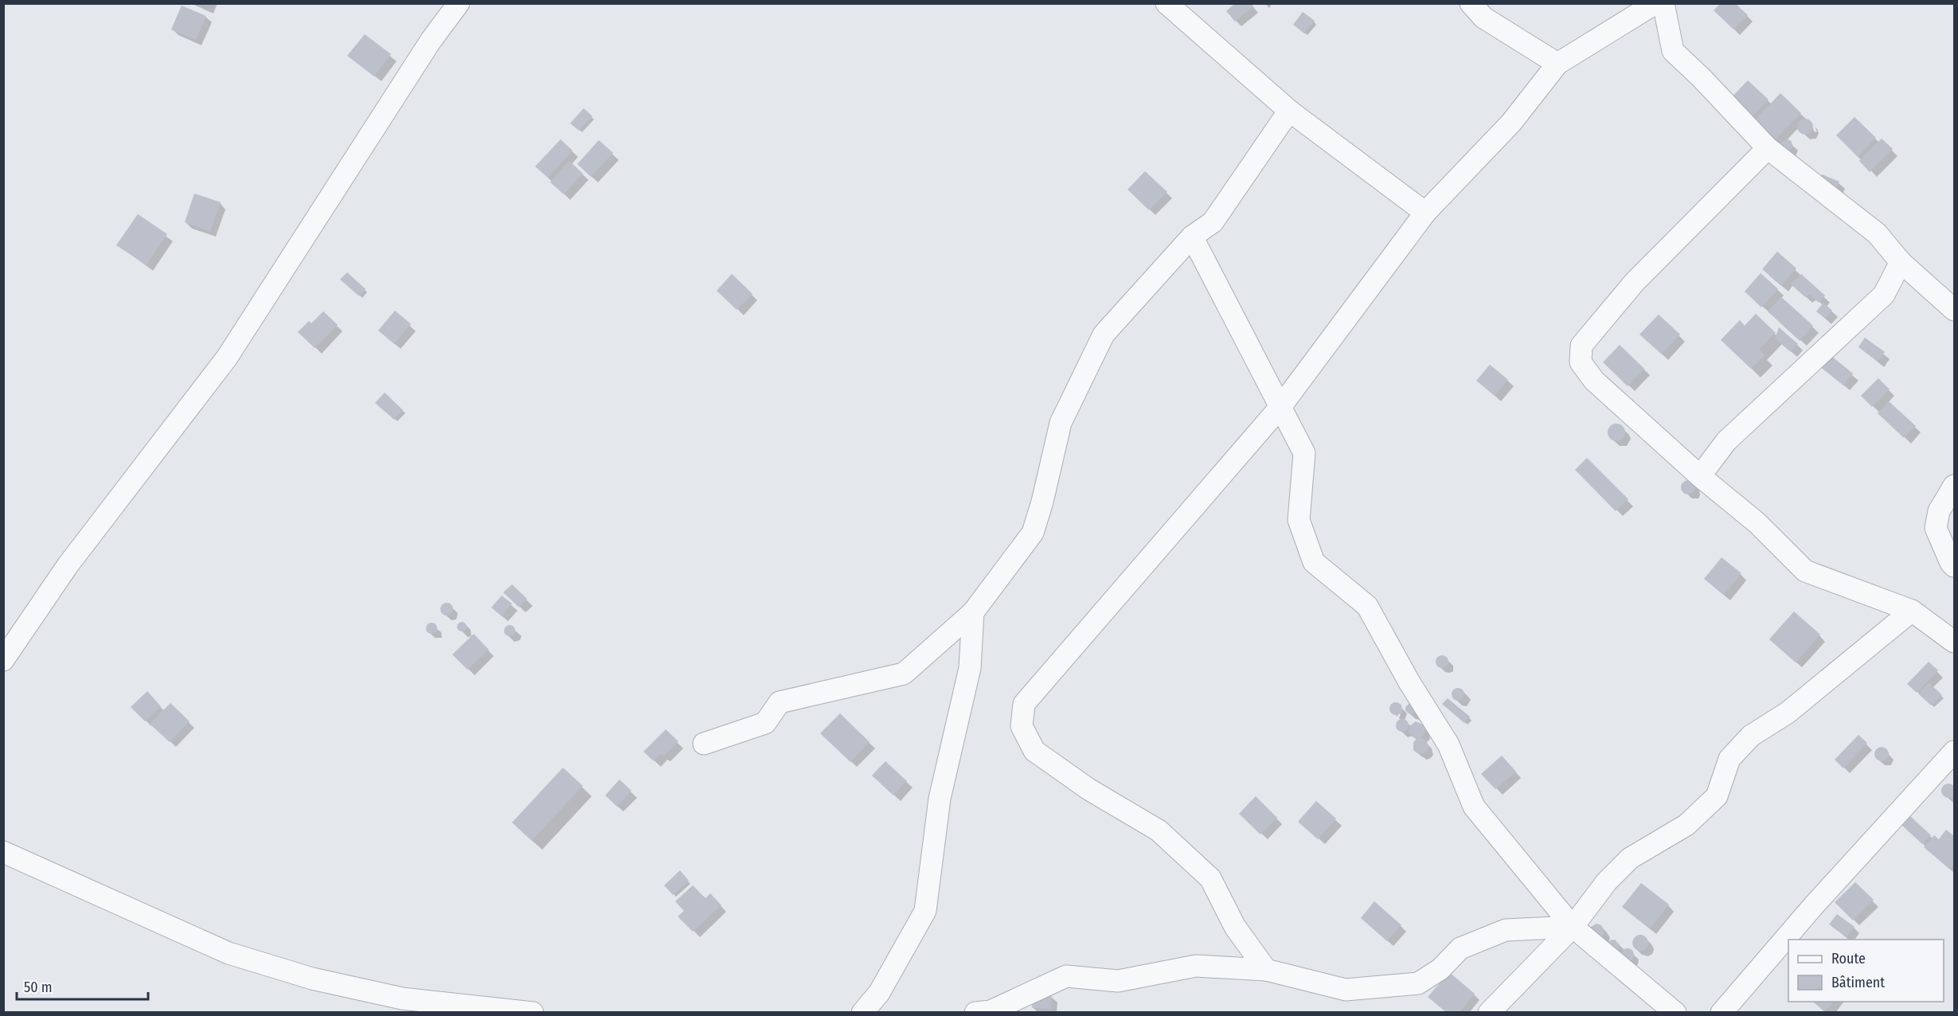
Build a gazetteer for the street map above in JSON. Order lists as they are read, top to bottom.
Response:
{
  "legend": ["Route", "Bâtiment"],
  "scale_bar": "50 m"
}
